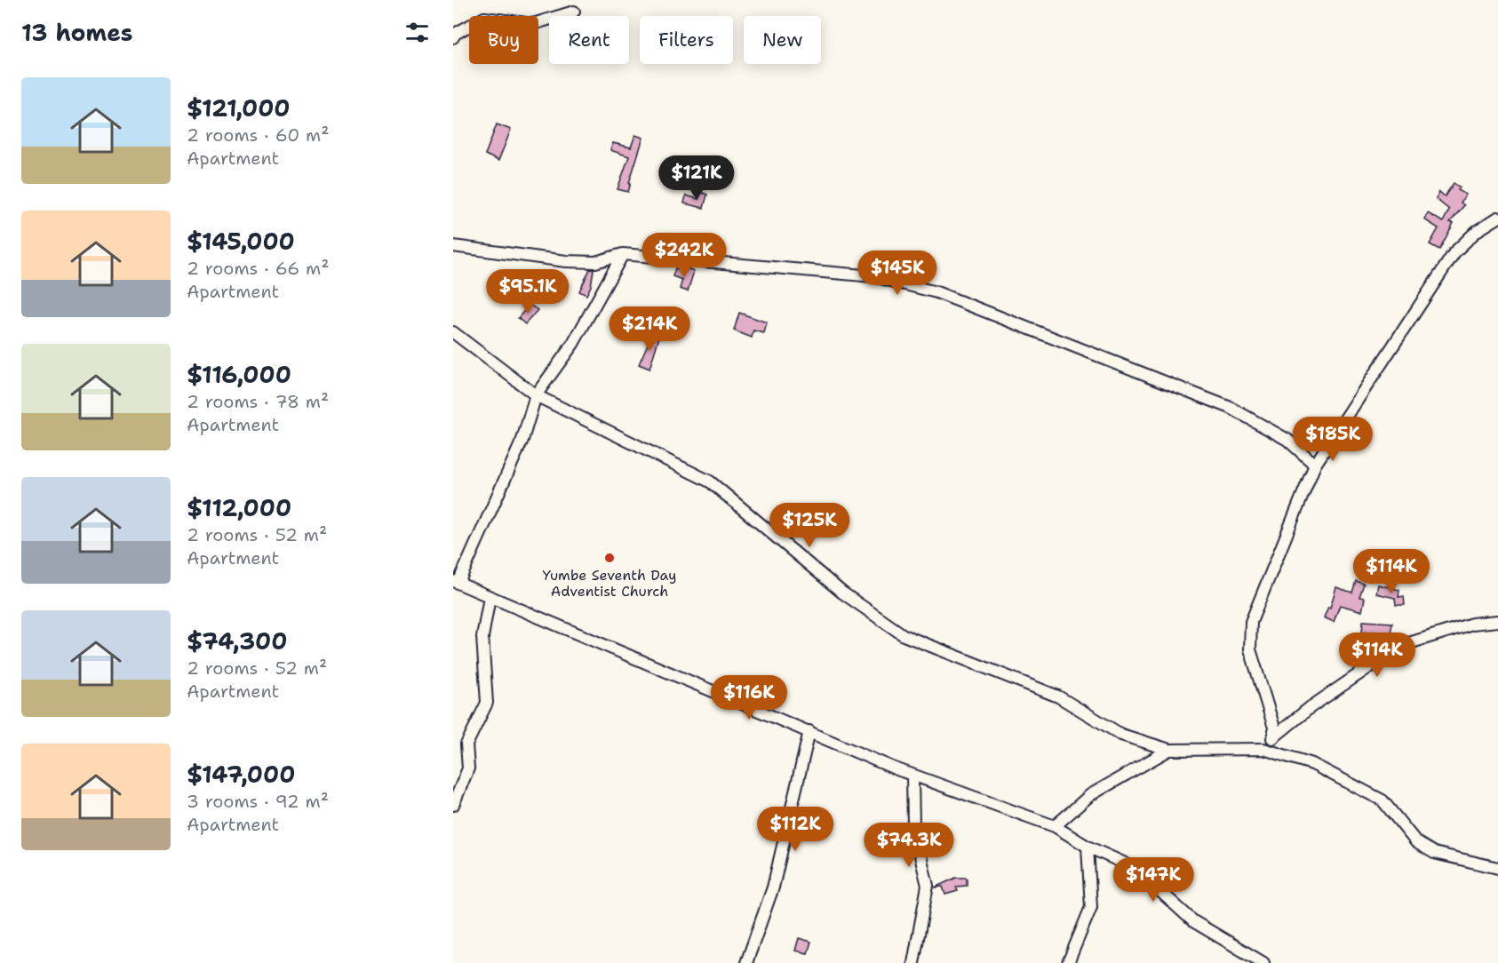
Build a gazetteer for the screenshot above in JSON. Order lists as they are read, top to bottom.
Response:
{
  "places": ["Yumbe Seventh Day Adventist Church"],
  "page": {
    "heading": "13 homes",
    "chip": [
      "Buy",
      "Rent",
      "Filters",
      "New"
    ],
    "list": [
      {
        "name": "$121,000",
        "note": "2 rooms · 60 m² · Apartment"
      },
      {
        "name": "$145,000",
        "note": "2 rooms · 66 m² · Apartment"
      },
      {
        "name": "$116,000",
        "note": "2 rooms · 78 m² · Apartment"
      },
      {
        "name": "$112,000",
        "note": "2 rooms · 52 m² · Apartment"
      },
      {
        "name": "$74,300",
        "note": "2 rooms · 52 m² · Apartment"
      },
      {
        "name": "$147,000",
        "note": "3 rooms · 92 m² · Apartment"
      }
    ],
    "price": [
      "$121K",
      "$242K",
      "$145K",
      "$95.1K",
      "$214K",
      "$185K",
      "$125K",
      "$114K",
      "$114K",
      "$116K",
      "$112K",
      "$74.3K",
      "$147K"
    ]
  }
}
